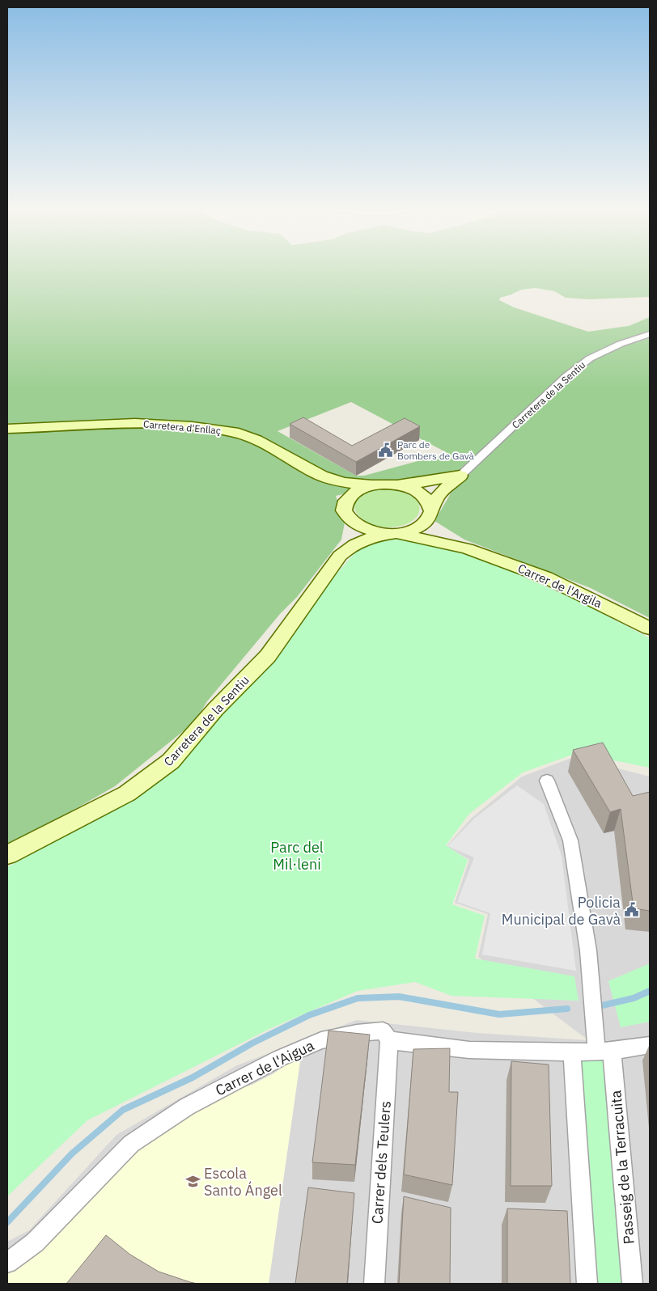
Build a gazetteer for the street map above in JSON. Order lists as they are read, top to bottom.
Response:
{
  "streets": {
    "street": [
      "Carretera de la Sentiu",
      "Carretera d'Enllaç",
      "Carrer de l'Argila",
      "Carrer de l'Aigua",
      "Carrer dels Teulers",
      "Passeig de la Terracuita"
    ]
  },
  "crossings": [
    ["Carretera de la Sentiu", "Carretera d'Enllaç"],
    ["Carretera de la Sentiu", "Carrer de l'Argila"],
    ["Carretera d'Enllaç", "Carrer de l'Argila"],
    ["Carrer de l'Aigua", "Carrer dels Teulers"],
    ["Carrer de l'Aigua", "Passeig de la Terracuita"]
  ],
  "parks": ["Parc del Mil·leni"],
  "places": {
    "public building": ["Parc de Bombers de Gavà", "Policia Municipal de Gavà"],
    "school or university": ["Escola Santo Ángel"]
  }
}
